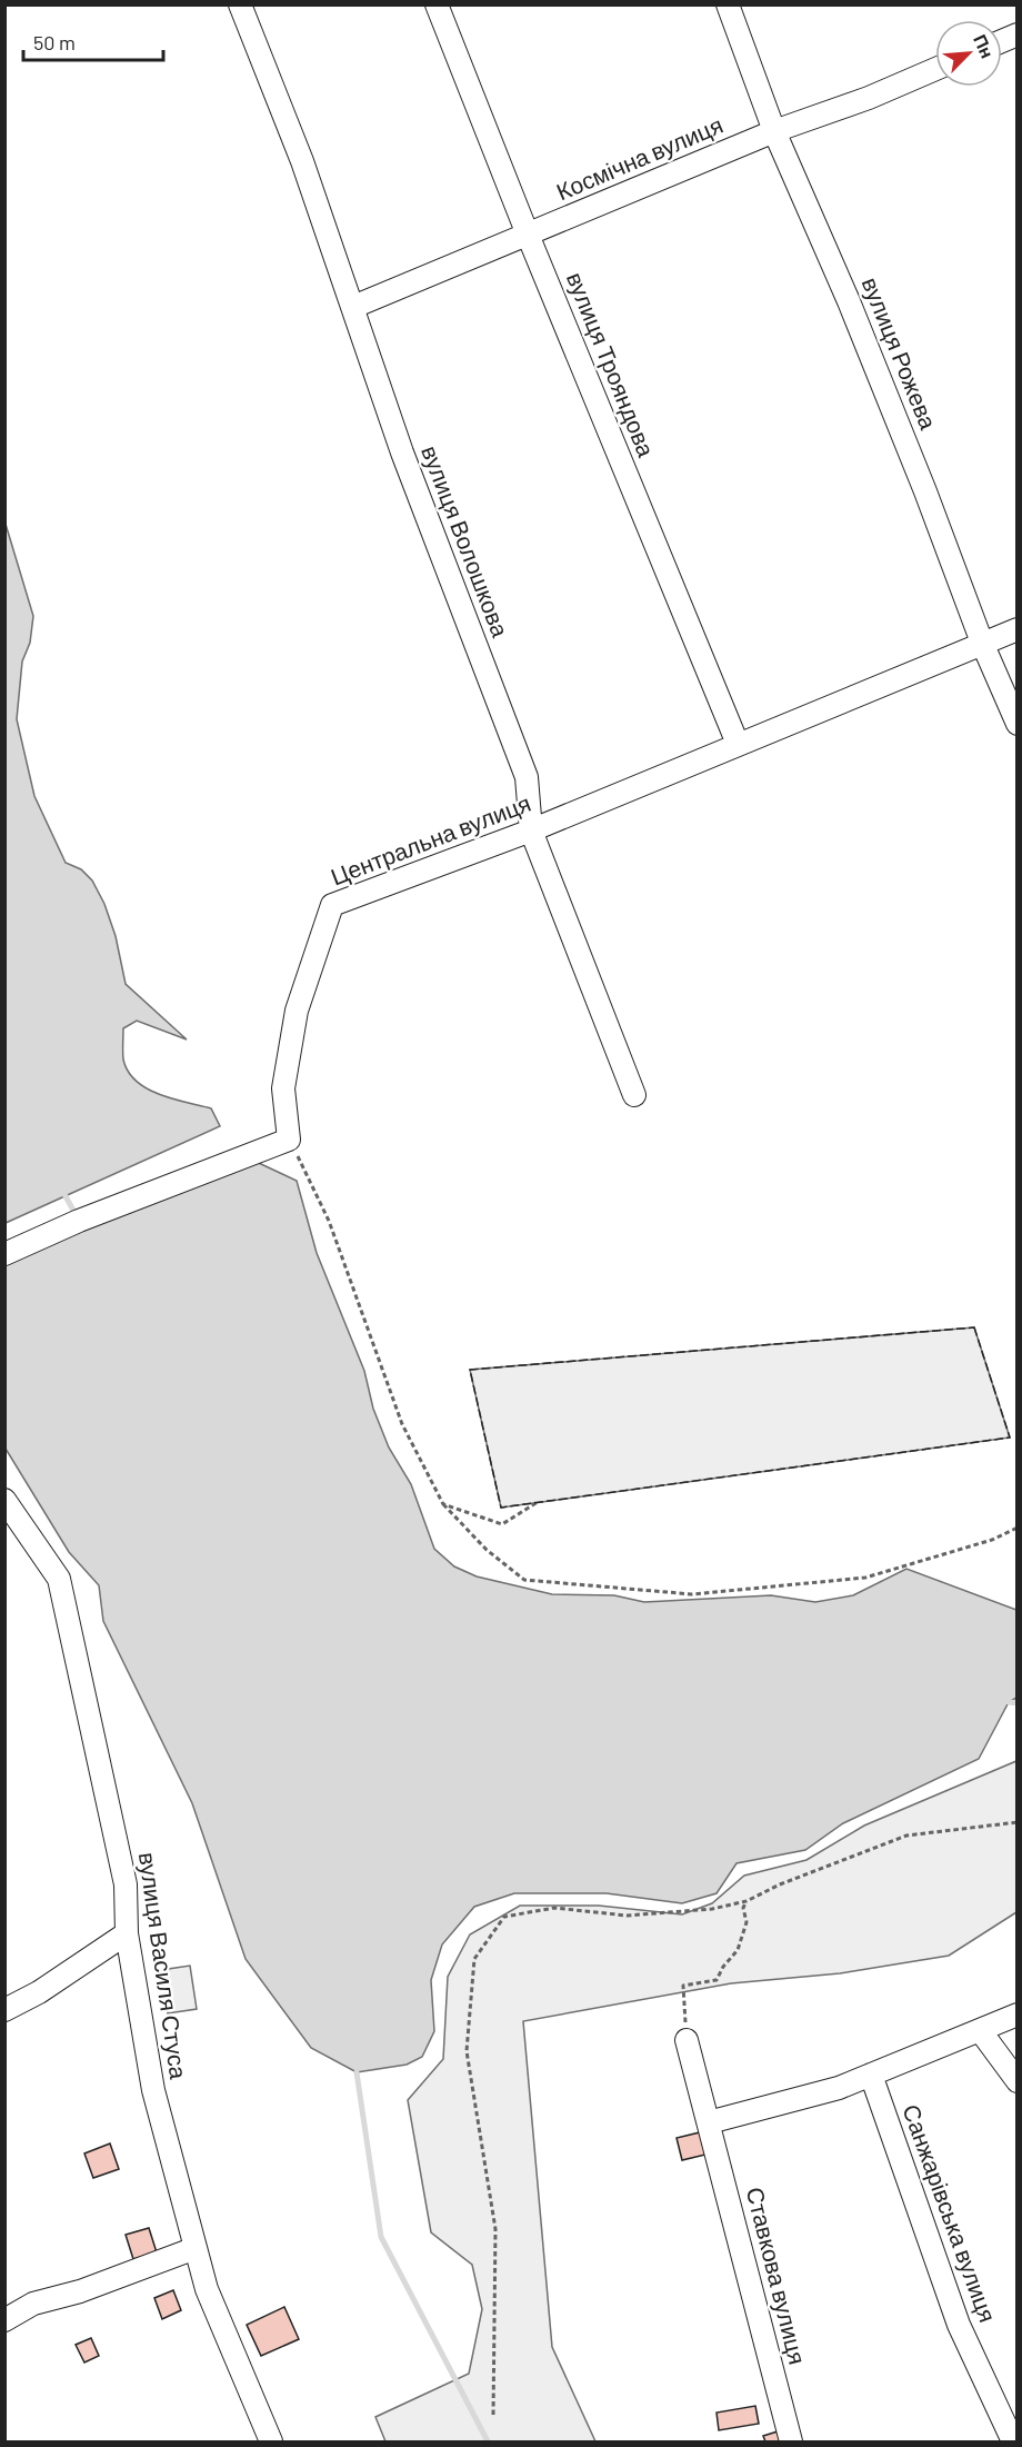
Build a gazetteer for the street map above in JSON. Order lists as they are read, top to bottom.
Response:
{
  "streets": {
    "street": [
      "Космічна вулиця",
      "вулиця Рожева",
      "вулиця Трояндова",
      "вулиця Волошкова",
      "Центральна вулиця",
      "вулиця Василя Стуса",
      "Санжарівська вулиця",
      "Ставкова вулиця"
    ]
  },
  "crossings": [
    ["Космічна вулиця", "вулиця Рожева"],
    ["Космічна вулиця", "вулиця Трояндова"],
    ["Космічна вулиця", "вулиця Волошкова"],
    ["вулиця Рожева", "Центральна вулиця"],
    ["вулиця Трояндова", "Центральна вулиця"],
    ["вулиця Волошкова", "Центральна вулиця"]
  ],
  "scale_bar": "50 m",
  "north": "top right"
}
